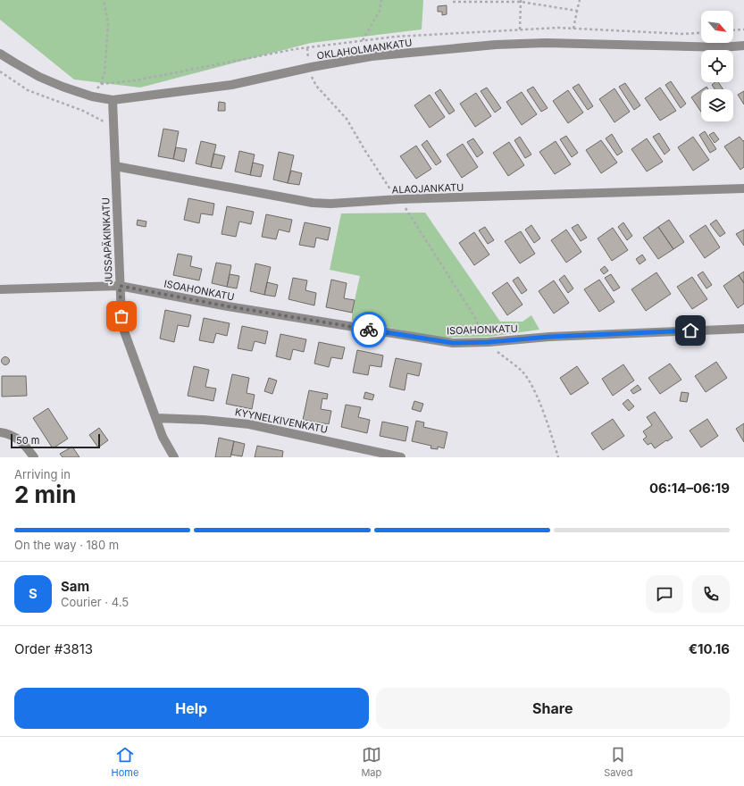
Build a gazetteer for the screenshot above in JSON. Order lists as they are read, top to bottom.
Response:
{
  "streets": {
    "street": [
      "OKLAHOLMANKATU",
      "ALAOJANKATU",
      "JUSSAPÄKINKATU",
      "ISOAHONKATU",
      "KYYNELKIVENKATU"
    ]
  },
  "crossings": [
    ["OKLAHOLMANKATU", "JUSSAPÄKINKATU"],
    ["ALAOJANKATU", "JUSSAPÄKINKATU"],
    ["JUSSAPÄKINKATU", "ISOAHONKATU"],
    ["JUSSAPÄKINKATU", "KYYNELKIVENKATU"]
  ],
  "scale_bar": "50 m",
  "north": "bottom right",
  "page": {
    "scale": "50 m",
    "heading": ["2 min", "Arriving in", "06:14–06:19"],
    "panel": [
      "Sam",
      "Courier · 4.5",
      "Order #3813",
      "€10.16"
    ],
    "bar": "On the way · 180 m",
    "round": "S",
    "buttons": ["Help", "Share"],
    "tabs": ["Home", "Map", "Saved"]
  }
}
